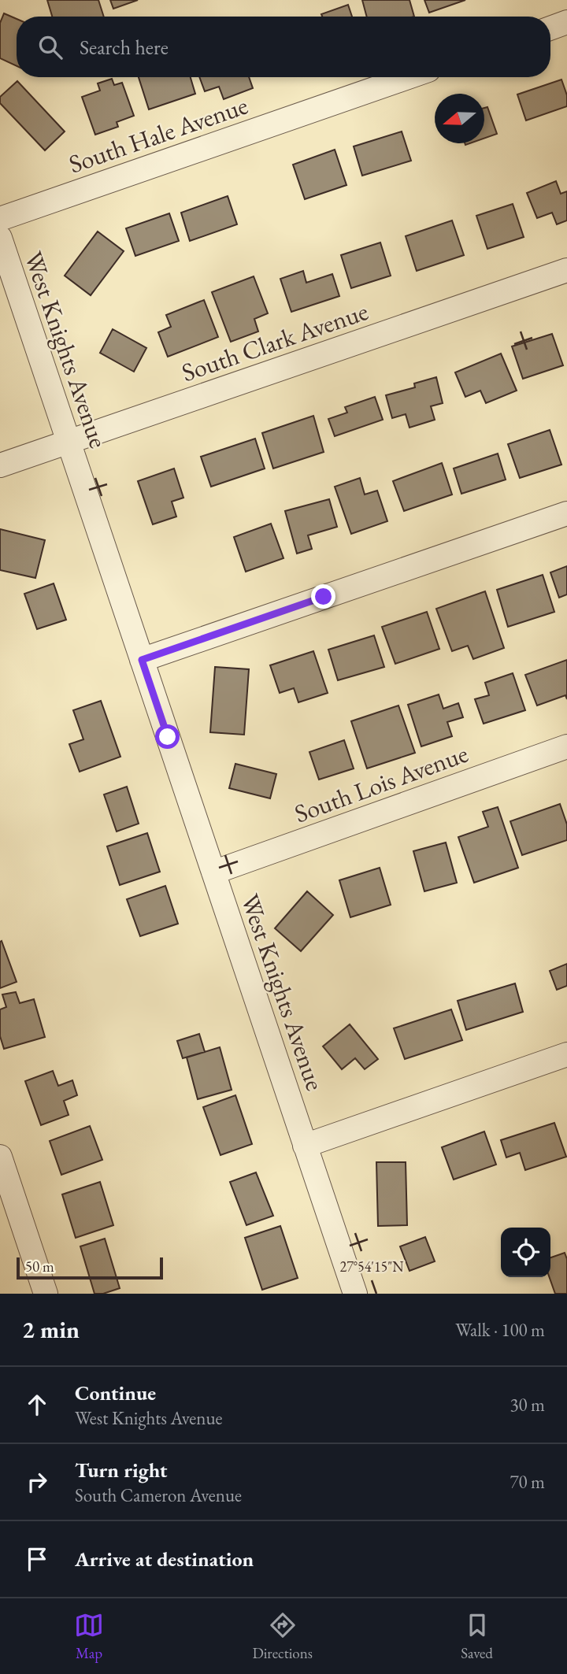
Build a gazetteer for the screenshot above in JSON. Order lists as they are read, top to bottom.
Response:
{
  "streets": {
    "street": [
      "South Hale Avenue",
      "South Clark Avenue",
      "West Knights Avenue",
      "South Lois Avenue"
    ]
  },
  "crossings": [
    ["South Clark Avenue", "West Knights Avenue"],
    ["West Knights Avenue", "South Lois Avenue"]
  ],
  "scale_bar": "50 m",
  "north": "left",
  "page": {
    "search": "Search here",
    "scale": "50 m",
    "heading": ["2 min", "Walk · 100 m"],
    "list": [
      ["Continue", "West Knights Avenue", "30 m"],
      ["Turn right", "South Cameron Avenue", "70 m"],
      "Arrive at destination"
    ],
    "nav": ["Map", "Directions", "Saved"]
  },
  "coordinates": ["27°54'15\"N"]
}
